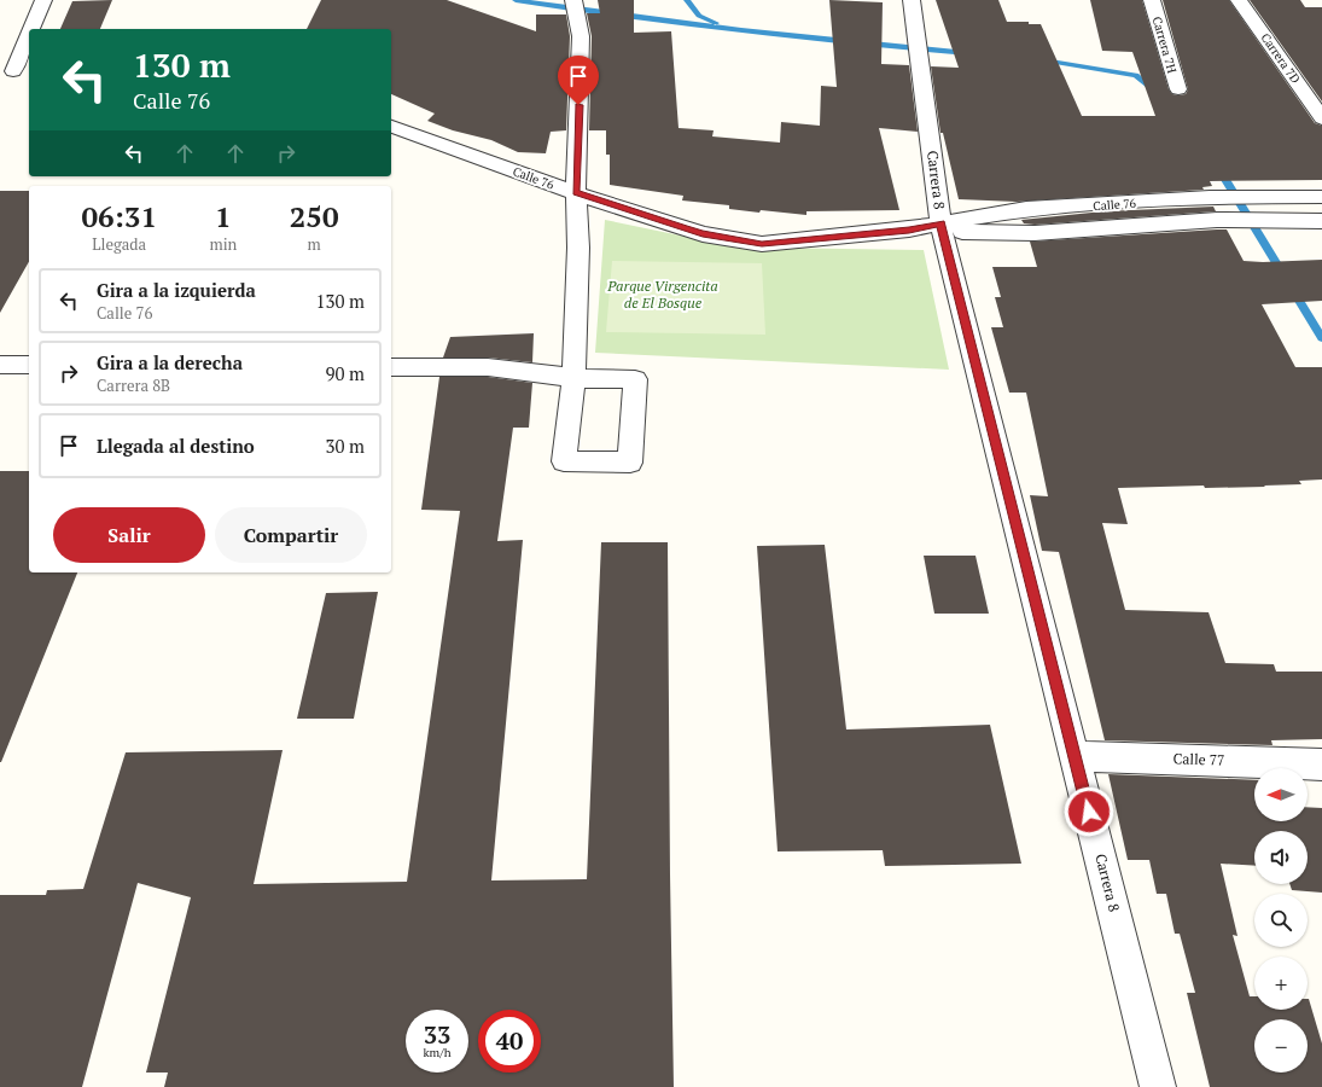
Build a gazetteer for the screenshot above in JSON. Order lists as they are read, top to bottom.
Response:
{
  "streets": {
    "street": [
      "Carrera 7H",
      "Carrera 7D",
      "Calle 76",
      "Carrera 8",
      "Calle 77"
    ]
  },
  "crossings": [
    ["Calle 76", "Carrera 8"],
    ["Carrera 8", "Calle 77"]
  ],
  "parks": ["Parque Virgencita de El Bosque"],
  "north": "left",
  "page": {
    "turn": ["130 m", "Calle 76"],
    "eta": [
      "06:31",
      "Llegada",
      "1",
      "min",
      "250",
      "m"
    ],
    "list": [
      {
        "name": "Gira a la izquierda",
        "note": "Calle 76",
        "value": "130 m"
      },
      {
        "name": "Gira a la derecha",
        "note": "Carrera 8B",
        "value": "90 m"
      },
      {
        "name": "Llegada al destino",
        "value": "30 m"
      }
    ],
    "buttons": ["Salir", "Compartir"],
    "map_buttons": ["+", "−"],
    "speed": "33 km/h",
    "limit": "40"
  }
}
